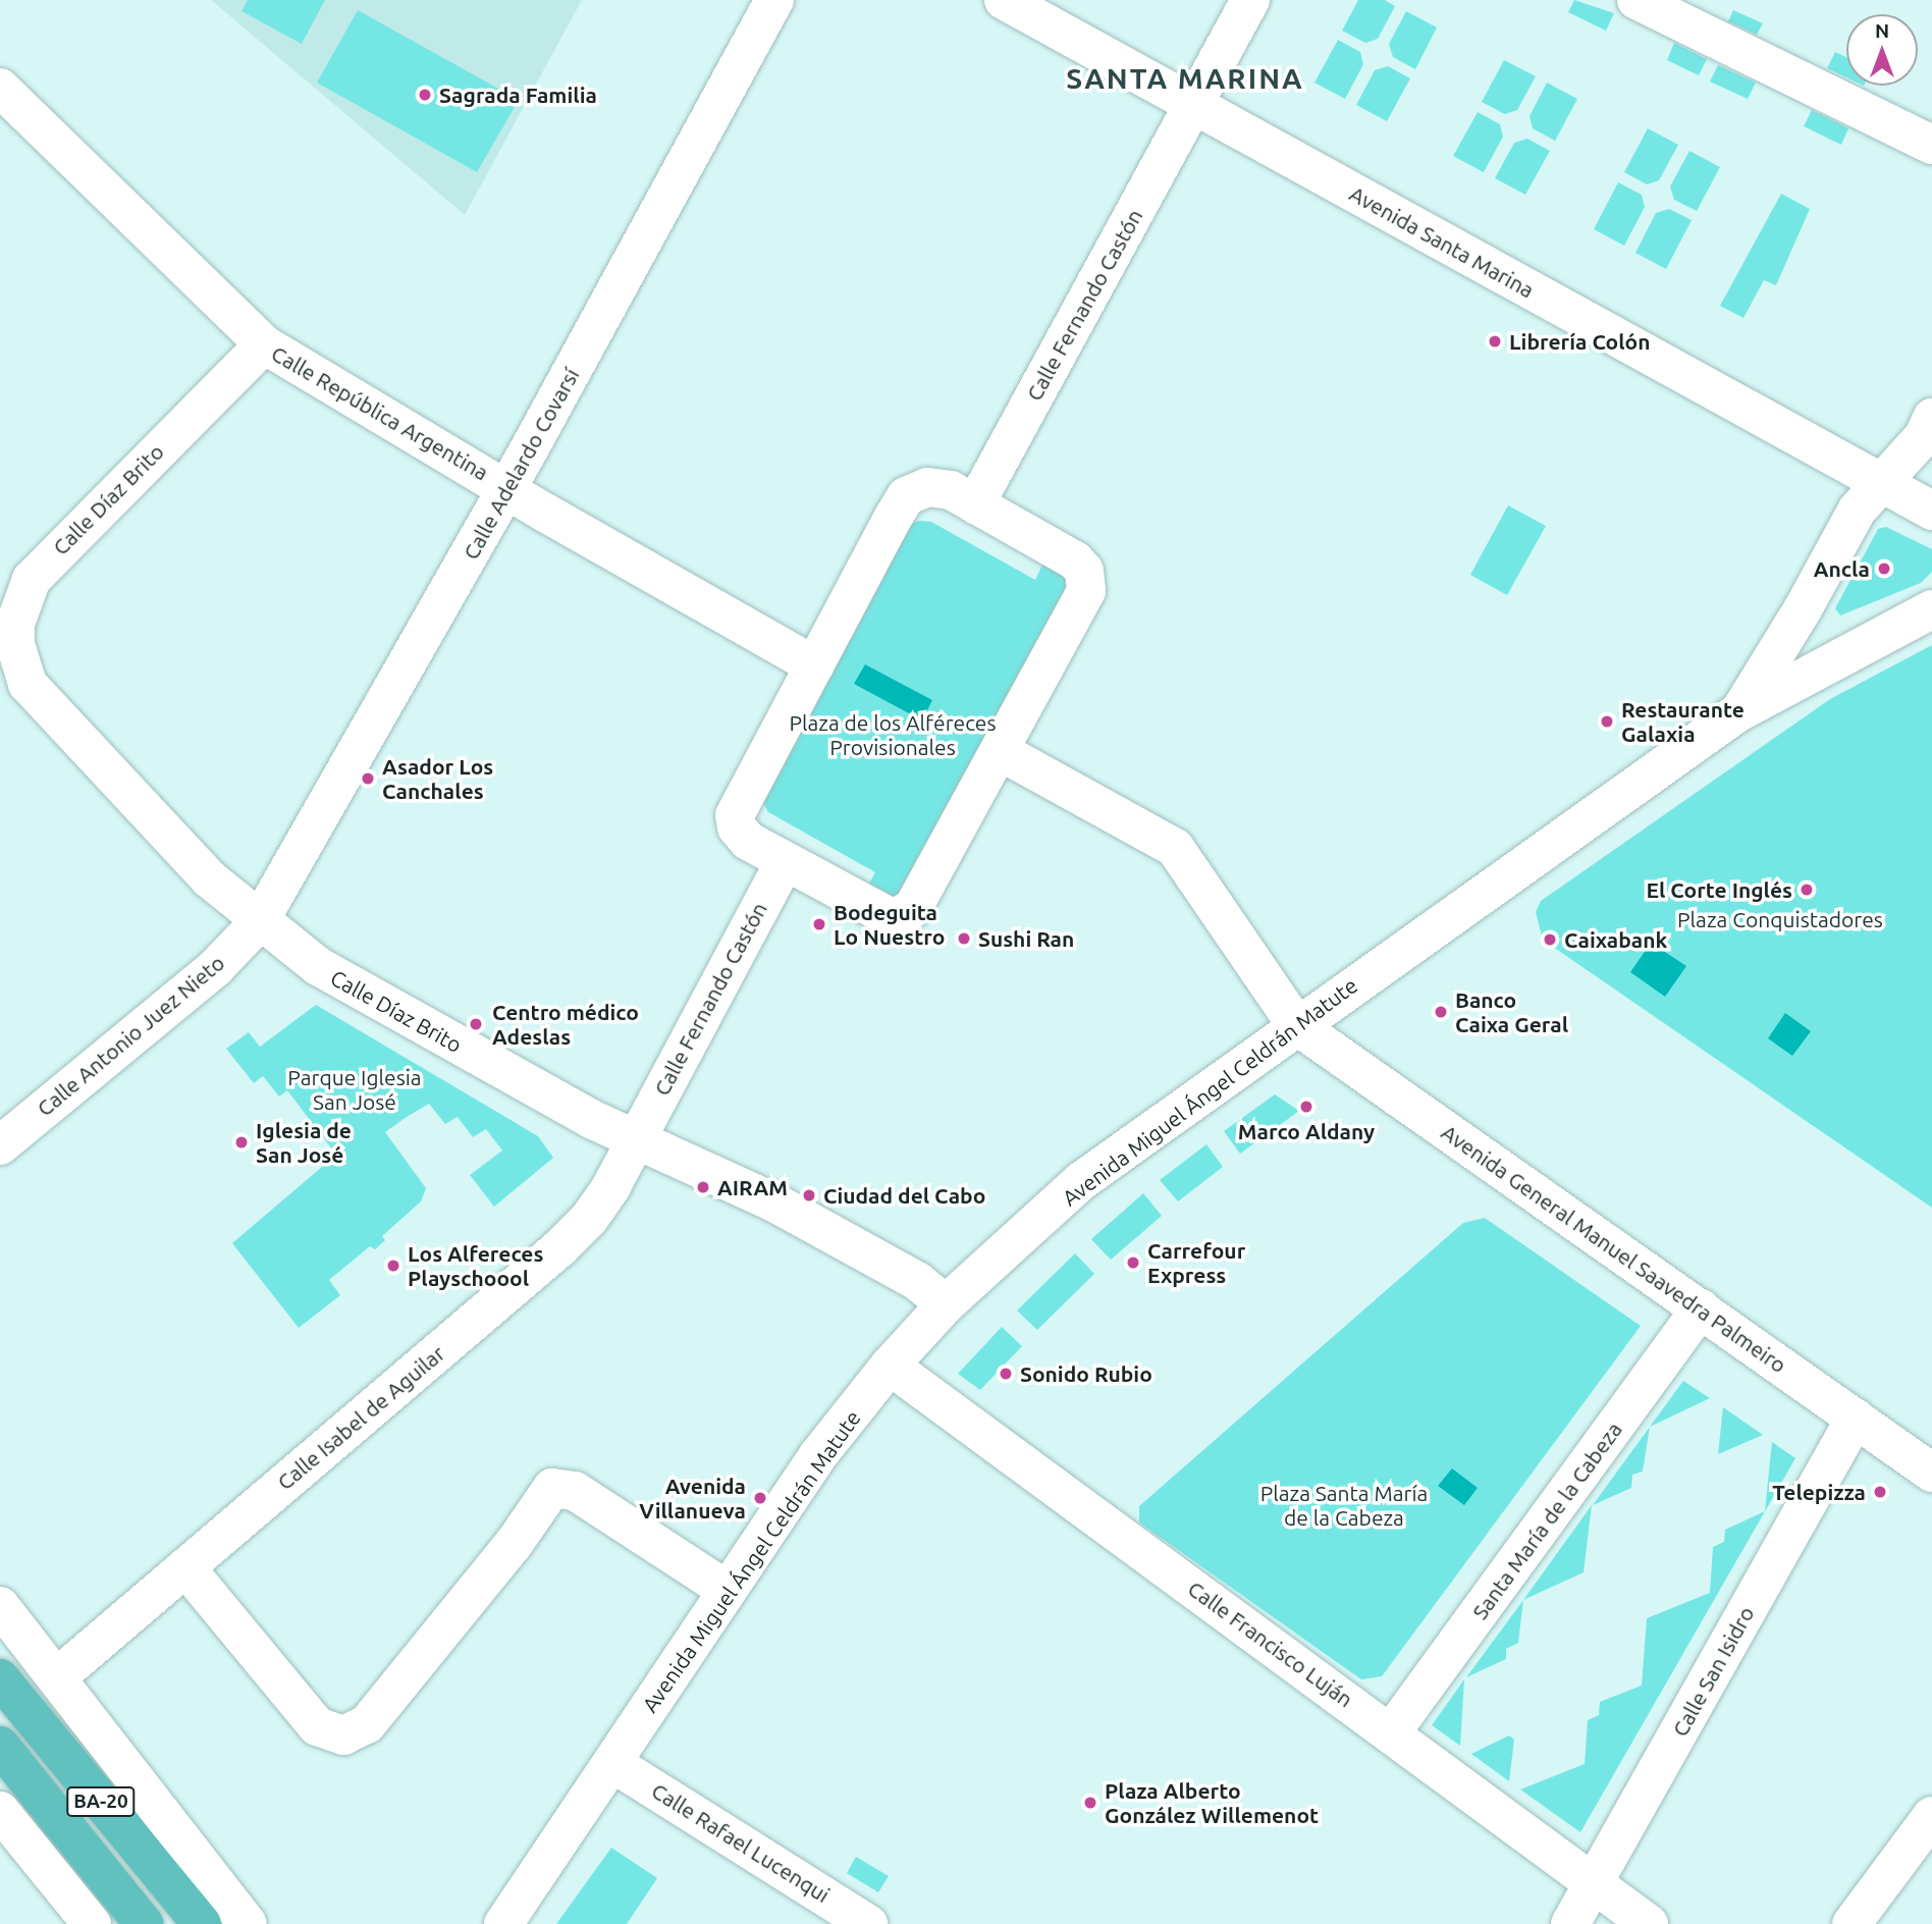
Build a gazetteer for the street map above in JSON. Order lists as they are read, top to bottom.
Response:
{
  "streets": {
    "highway": ["BA-20"],
    "street": [
      "Avenida Santa Marina",
      "Calle Fernando Castón",
      "Calle República Argentina",
      "Calle Adelardo Covarsí",
      "Calle Díaz Brito",
      "Calle Antonio Juez Nieto",
      "Avenida Miguel Ángel Celdrán Matute",
      "Avenida General Manuel Saavedra Palmeiro",
      "Calle Isabel de Aguilar",
      "Santa María de la Cabeza",
      "Calle Francisco Luján",
      "Calle San Isidro",
      "Calle Rafael Lucenqui"
    ]
  },
  "crossings": [
    ["Avenida Santa Marina", "Calle Fernando Castón"],
    ["Calle Fernando Castón", "Calle Díaz Brito"],
    ["Calle Fernando Castón", "Calle Isabel de Aguilar"],
    ["Calle República Argentina", "Calle Adelardo Covarsí"],
    ["Calle República Argentina", "Calle Díaz Brito"],
    ["Calle Adelardo Covarsí", "Calle Díaz Brito"],
    ["Calle Adelardo Covarsí", "Calle Antonio Juez Nieto"],
    ["Calle Díaz Brito", "Calle Antonio Juez Nieto"],
    ["Calle Díaz Brito", "Avenida Miguel Ángel Celdrán Matute"],
    ["Calle Díaz Brito", "Calle Isabel de Aguilar"],
    ["Avenida Miguel Ángel Celdrán Matute", "Avenida General Manuel Saavedra Palmeiro"],
    ["Avenida Miguel Ángel Celdrán Matute", "Calle Francisco Luján"],
    ["Avenida Miguel Ángel Celdrán Matute", "Calle Rafael Lucenqui"],
    ["Avenida General Manuel Saavedra Palmeiro", "Santa María de la Cabeza"],
    ["Avenida General Manuel Saavedra Palmeiro", "Calle San Isidro"],
    ["Santa María de la Cabeza", "Calle Francisco Luján"],
    ["Calle Francisco Luján", "Calle San Isidro"]
  ],
  "districts": ["SANTA MARINA"],
  "parks": [
    "Plaza de los Alféreces Provisionales",
    "Plaza Conquistadores",
    "Parque Iglesia San José",
    "Plaza Santa María de la Cabeza"
  ],
  "places": [
    "Sagrada Familia",
    "Librería Colón",
    "Ancla",
    "Restaurante Galaxia",
    "Asador Los Canchales",
    "El Corte Inglés",
    "Bodeguita Lo Nuestro",
    "Sushi Ran",
    "Caixabank",
    "Banco Caixa Geral",
    "Centro médico Adeslas",
    "Marco Aldany",
    "Iglesia de San José",
    "AIRAM",
    "Ciudad del Cabo",
    "Carrefour Express",
    "Los Alfereces Playschoool",
    "Sonido Rubio",
    "Telepizza",
    "Avenida Villanueva",
    "Plaza Alberto González Willemenot"
  ],
  "north": "top"
}
